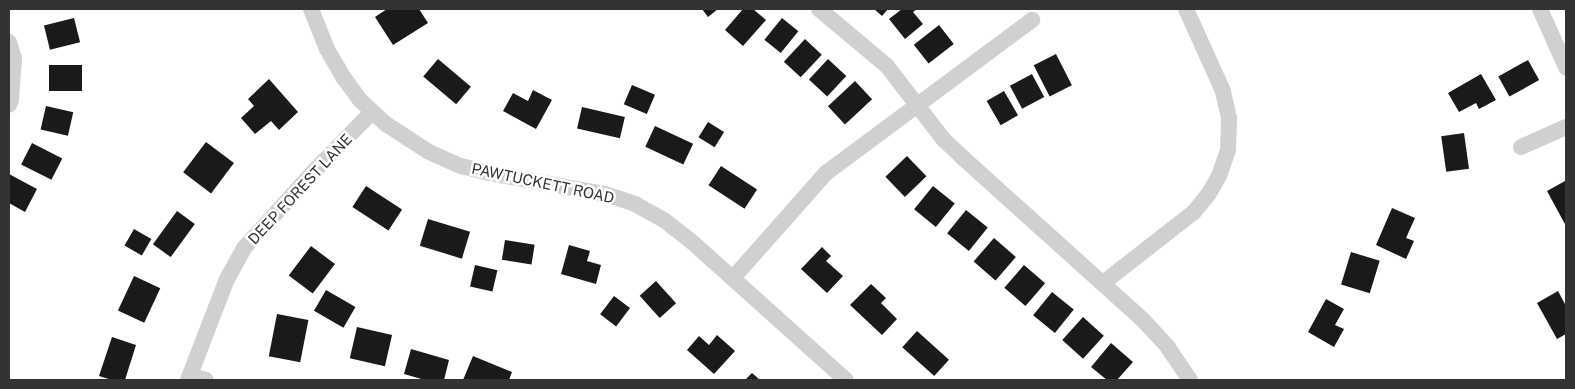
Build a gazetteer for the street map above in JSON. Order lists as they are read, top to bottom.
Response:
{
  "streets": {
    "street": ["PAWTUCKETT ROAD", "DEEP FOREST LANE"]
  },
  "crossings": [
    ["PAWTUCKETT ROAD", "DEEP FOREST LANE"]
  ]
}
